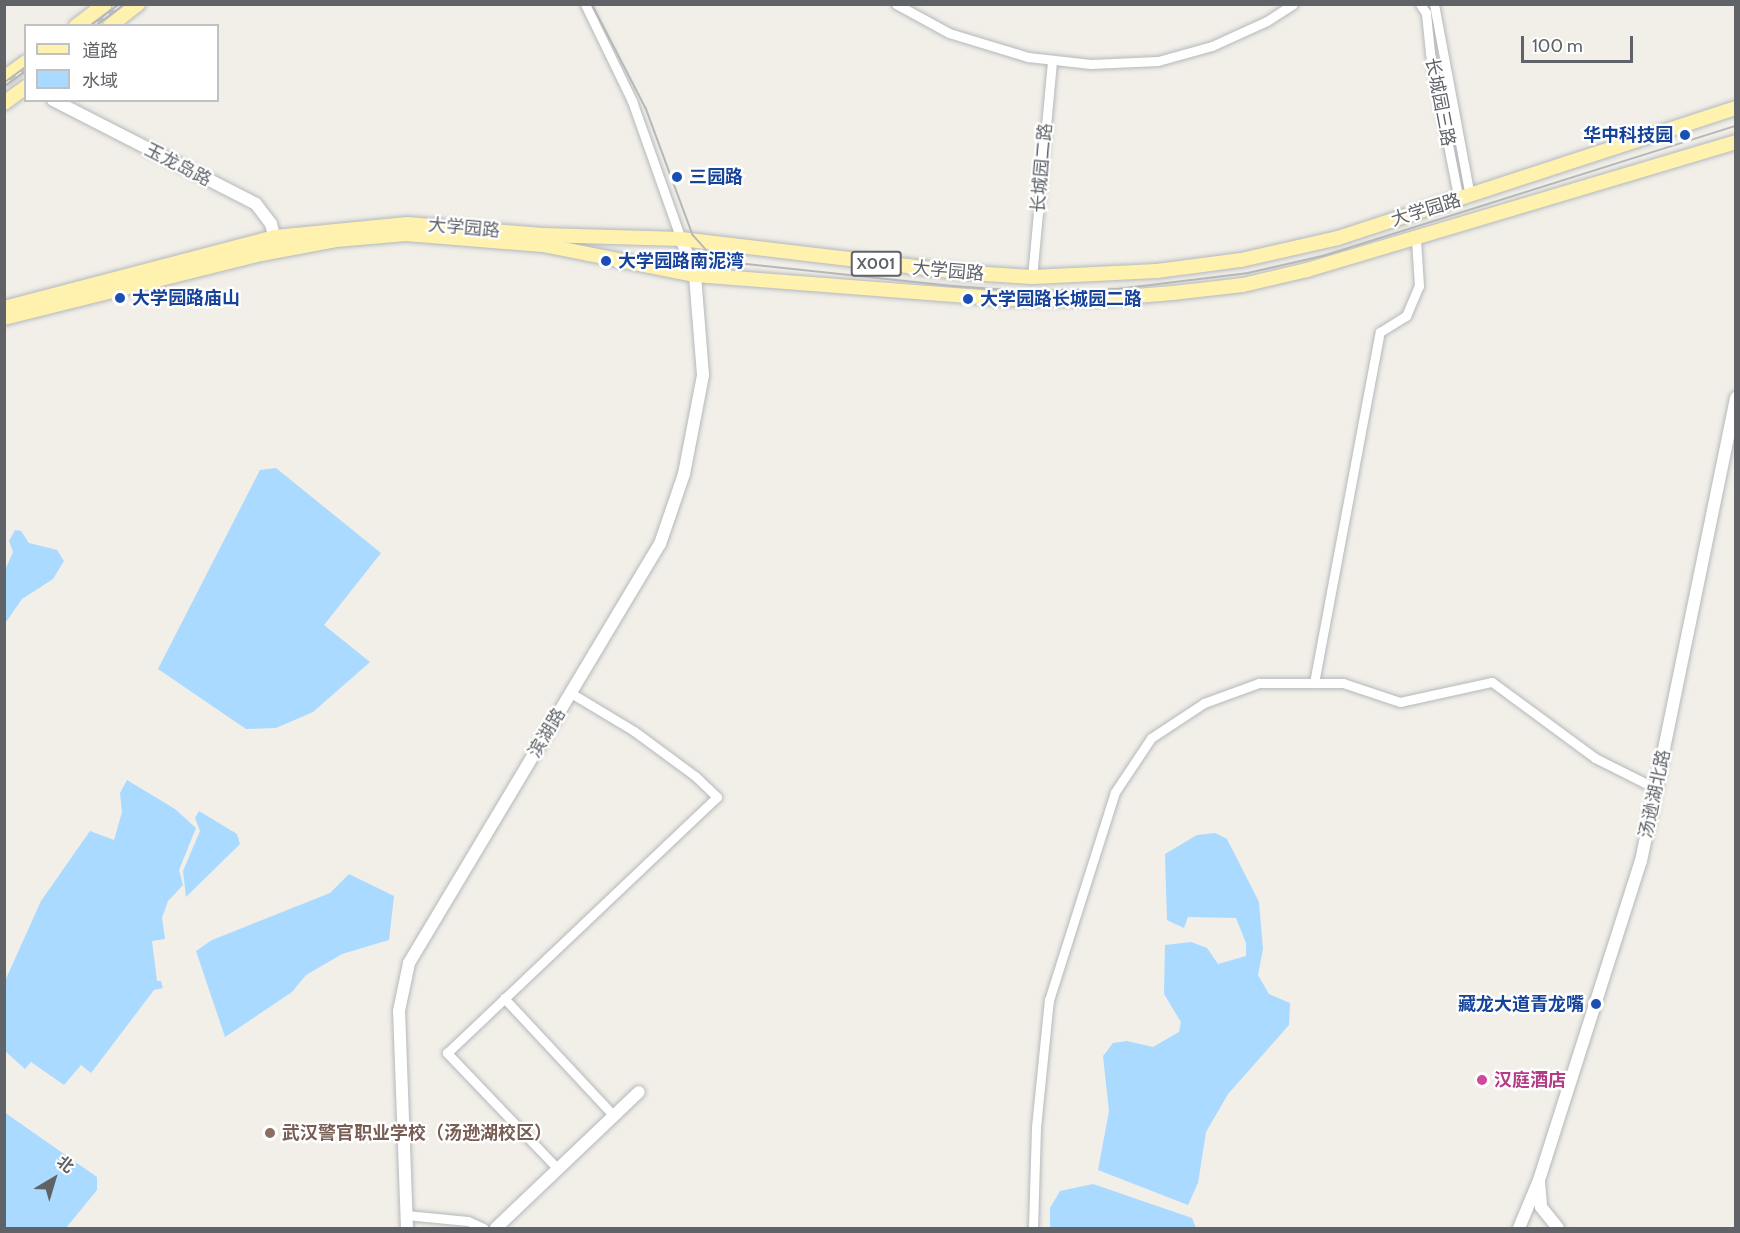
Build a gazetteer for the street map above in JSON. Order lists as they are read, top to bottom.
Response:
{
  "streets": {
    "main road": ["大学园路", "X001"],
    "street": [
      "长城园三路",
      "玉龙岛路",
      "长城园二路",
      "滨湖路",
      "汤逊湖北路"
    ]
  },
  "crossings": [
    ["长城园三路", "大学园路"],
    ["玉龙岛路", "大学园路"],
    ["长城园二路", "大学园路"],
    ["大学园路", "滨湖路"]
  ],
  "places": [
    "华中科技园",
    "三园路",
    "大学园路南泥湾",
    "大学园路庙山",
    "大学园路长城园二路",
    "藏龙大道青龙嘴",
    "汉庭酒店",
    "武汉警官职业学校（汤逊湖校区）"
  ],
  "legend": ["道路", "水域"],
  "scale_bar": "100 m",
  "north": "top right"
}
